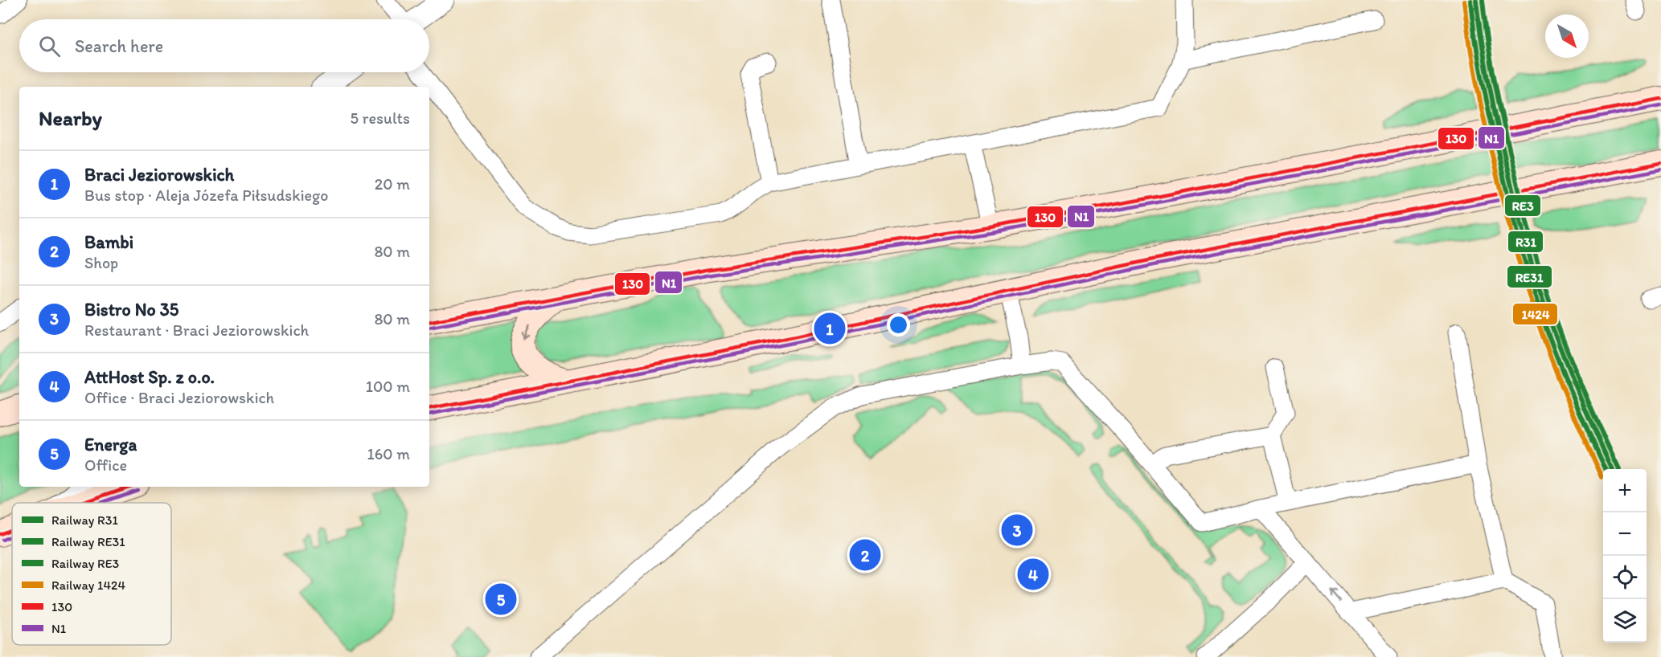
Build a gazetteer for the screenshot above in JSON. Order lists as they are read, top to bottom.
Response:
{
  "lines": [
    "rail line R31",
    "rail line RE3",
    "rail line RE31",
    "rail line 1424",
    "transit line 130",
    "transit line N1"
  ],
  "legend": [
    "Railway R31",
    "Railway RE31",
    "Railway RE3",
    "Railway 1424",
    "130",
    "N1"
  ],
  "north": "bottom right",
  "page": {
    "search": "Search here",
    "heading": ["Nearby", "5 results"],
    "list": [
      {
        "mark": "1",
        "name": "Braci Jeziorowskich",
        "note": "Bus stop · Aleja Józefa Piłsudskiego",
        "value": "20 m"
      },
      {
        "mark": "2",
        "name": "Bambi",
        "note": "Shop",
        "value": "80 m"
      },
      {
        "mark": "3",
        "name": "Bistro No 35",
        "note": "Restaurant · Braci Jeziorowskich",
        "value": "80 m"
      },
      {
        "mark": "4",
        "name": "AttHost Sp. z o.o.",
        "note": "Office · Braci Jeziorowskich",
        "value": "100 m"
      },
      {
        "mark": "5",
        "name": "Energa",
        "note": "Office",
        "value": "160 m"
      }
    ],
    "pins": [
      "1",
      "3",
      "2",
      "4",
      "5"
    ],
    "map_buttons": ["+", "−"]
  }
}
